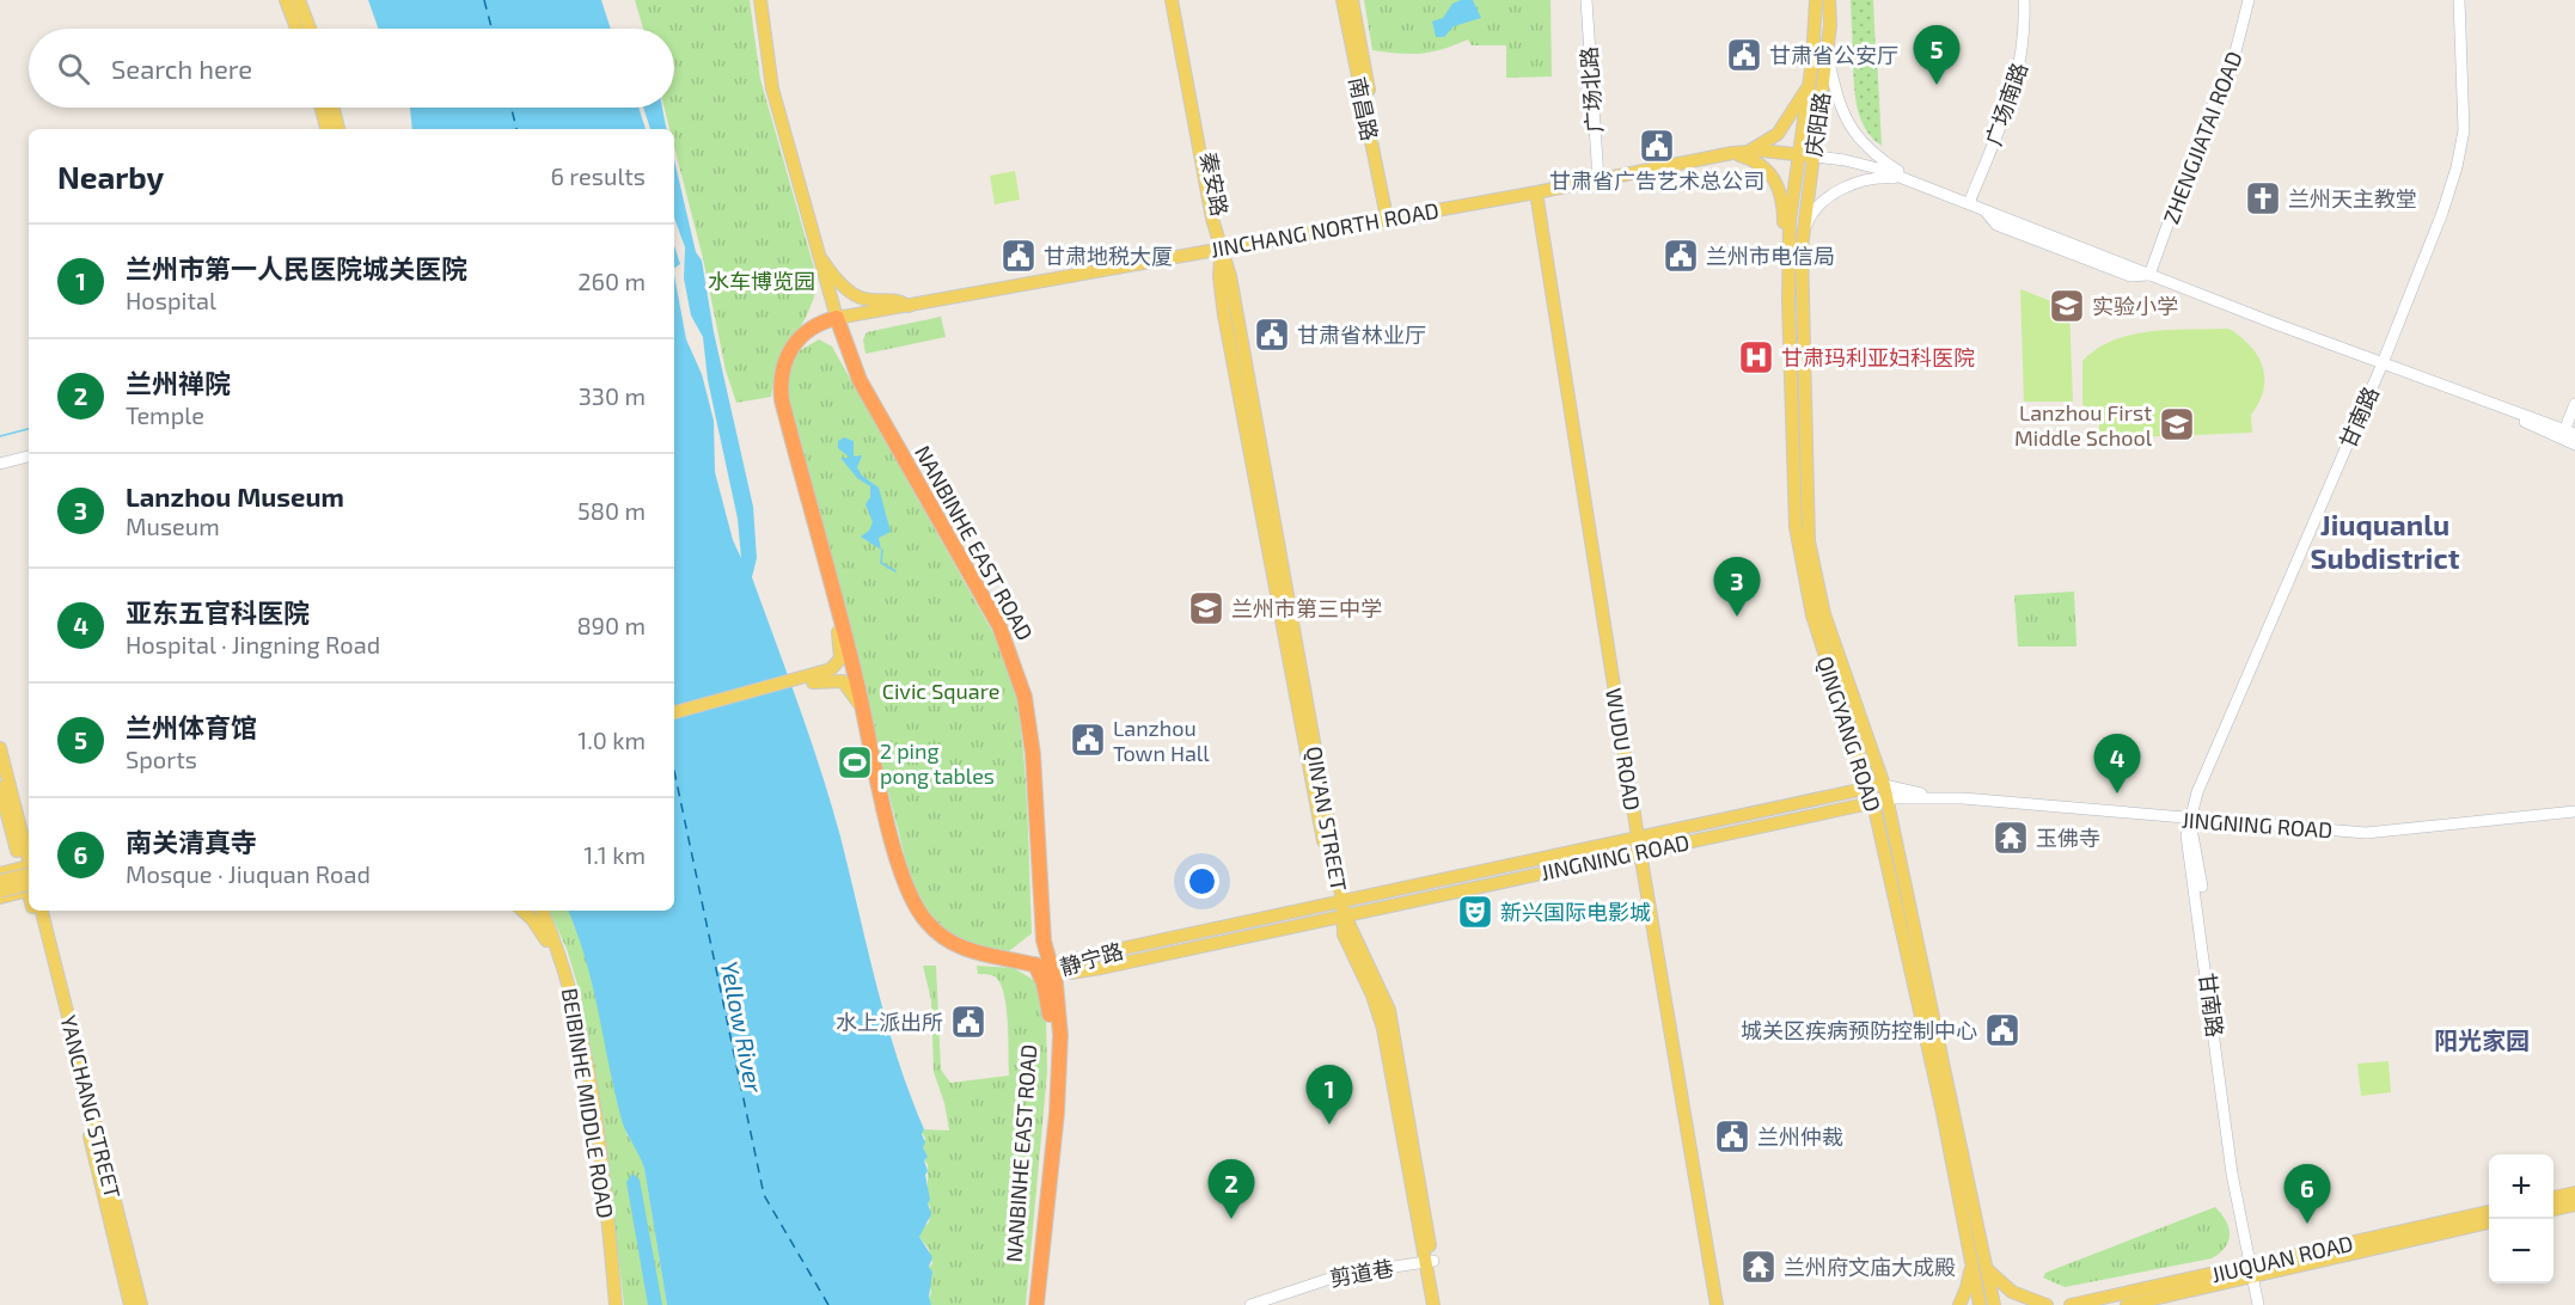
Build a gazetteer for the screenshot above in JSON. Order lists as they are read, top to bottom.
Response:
{
  "streets": {
    "highway": ["NANBINHE EAST ROAD"],
    "main road": [
      "南昌路",
      "庆阳路",
      "秦安路",
      "JINCHANG NORTH ROAD",
      "QINGYANG ROAD",
      "WUDU ROAD",
      "QIN'AN STREET",
      "JINGNING ROAD",
      "静宁路",
      "BEIBINHE MIDDLE ROAD",
      "YANCHANG STREET",
      "JIUQUAN ROAD"
    ],
    "street": [
      "广场北路",
      "广场南路",
      "ZHENGJIATAI ROAD",
      "甘南路",
      "剪道巷"
    ]
  },
  "crossings": [
    ["广场北路", "JINCHANG NORTH ROAD"],
    ["南昌路", "JINCHANG NORTH ROAD"],
    ["庆阳路", "JINCHANG NORTH ROAD"],
    ["庆阳路", "QINGYANG ROAD"],
    ["秦安路", "JINCHANG NORTH ROAD"],
    ["秦安路", "QIN'AN STREET"],
    ["JINCHANG NORTH ROAD", "NANBINHE EAST ROAD"],
    ["JINCHANG NORTH ROAD", "QINGYANG ROAD"],
    ["JINCHANG NORTH ROAD", "WUDU ROAD"],
    ["JINCHANG NORTH ROAD", "QIN'AN STREET"],
    ["甘南路", "JINGNING ROAD"],
    ["甘南路", "JIUQUAN ROAD"],
    ["NANBINHE EAST ROAD", "静宁路"],
    ["QINGYANG ROAD", "JINGNING ROAD"],
    ["WUDU ROAD", "JINGNING ROAD"],
    ["QIN'AN STREET", "JINGNING ROAD"],
    ["QIN'AN STREET", "静宁路"],
    ["QIN'AN STREET", "剪道巷"],
    ["JINGNING ROAD", "静宁路"]
  ],
  "districts": ["Jiuquanlu Subdistrict", "阳光家园"],
  "water": ["Yellow River"],
  "parks": ["水车博览园", "Civic Square"],
  "places": {
    "public building": [
      "甘肃省公安厅",
      "甘肃省广告艺术总公司",
      "甘肃地税大厦",
      "兰州市电信局",
      "甘肃省林业厅",
      "Lanzhou Town Hall",
      "水上派出所",
      "城关区疾病预防控制中心",
      "兰州仲裁"
    ],
    "church": ["兰州天主教堂"],
    "school or university": ["实验小学", "Lanzhou First Middle School", "兰州市第三中学"],
    "hospital": ["甘肃玛利亚妇科医院"],
    "sports": ["2 ping pong tables"],
    "temple": ["玉佛寺", "兰州府文庙大成殿"],
    "theatre": ["新兴国际电影城"]
  },
  "page": {
    "pins": [
      "5",
      "3",
      "4",
      "1",
      "2",
      "6"
    ],
    "search": "Search here",
    "heading": ["Nearby", "6 results"],
    "list": [
      {
        "mark": "1",
        "name": "兰州市第一人民医院城关医院",
        "note": "Hospital",
        "value": "260 m"
      },
      {
        "mark": "2",
        "name": "兰州禅院",
        "note": "Temple",
        "value": "330 m"
      },
      {
        "mark": "3",
        "name": "Lanzhou Museum",
        "note": "Museum",
        "value": "580 m"
      },
      {
        "mark": "4",
        "name": "亚东五官科医院",
        "note": "Hospital · Jingning Road",
        "value": "890 m"
      },
      {
        "mark": "5",
        "name": "兰州体育馆",
        "note": "Sports",
        "value": "1.0 km"
      },
      {
        "mark": "6",
        "name": "南关清真寺",
        "note": "Mosque · Jiuquan Road",
        "value": "1.1 km"
      }
    ],
    "map_buttons": ["+", "−"]
  }
}
